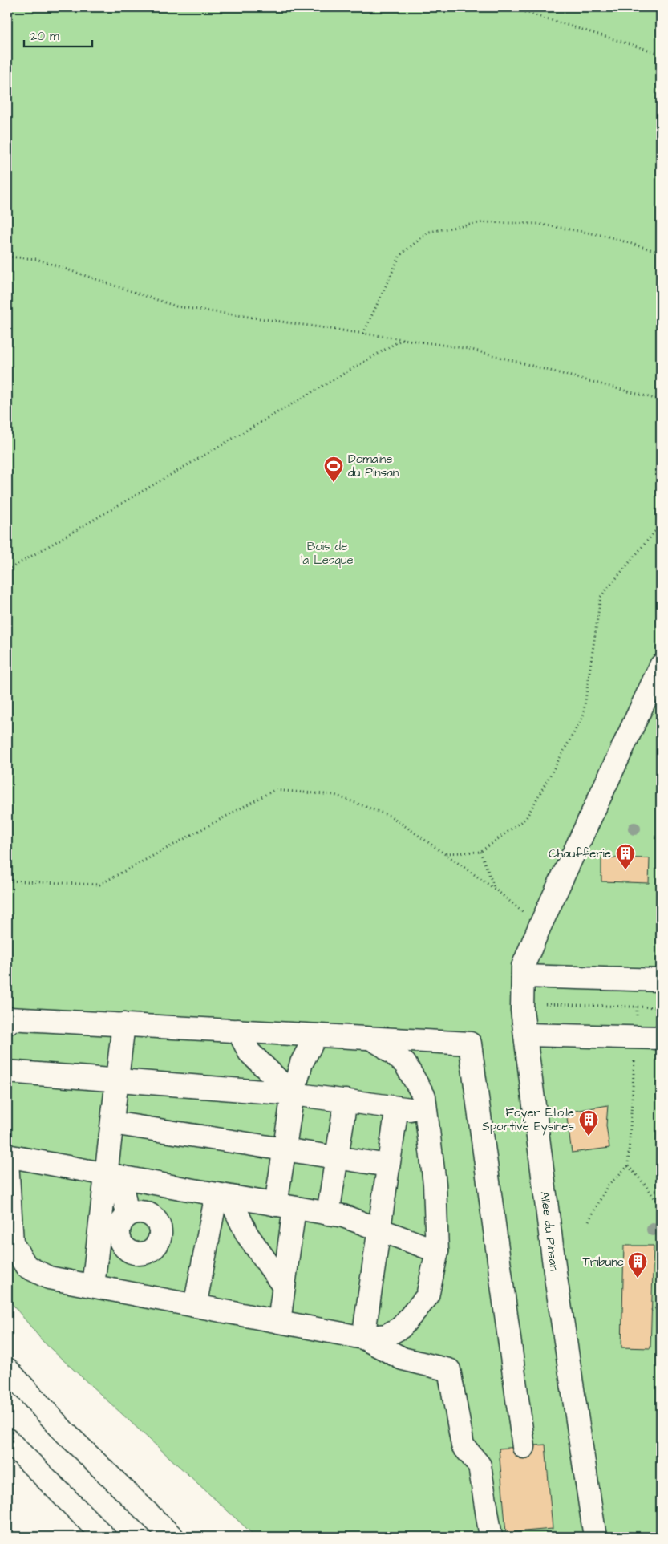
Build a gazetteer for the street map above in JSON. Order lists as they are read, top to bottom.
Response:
{
  "streets": {
    "main road": ["Allée du Pinsan"]
  },
  "parks": ["Bois de la Lesque"],
  "places": {
    "sports": ["Domaine du Pinsan"],
    "building": ["Chaufferie", "Foyer Etoile Sportive Eysines", "Tribune"]
  },
  "scale_bar": "20 m"
}
